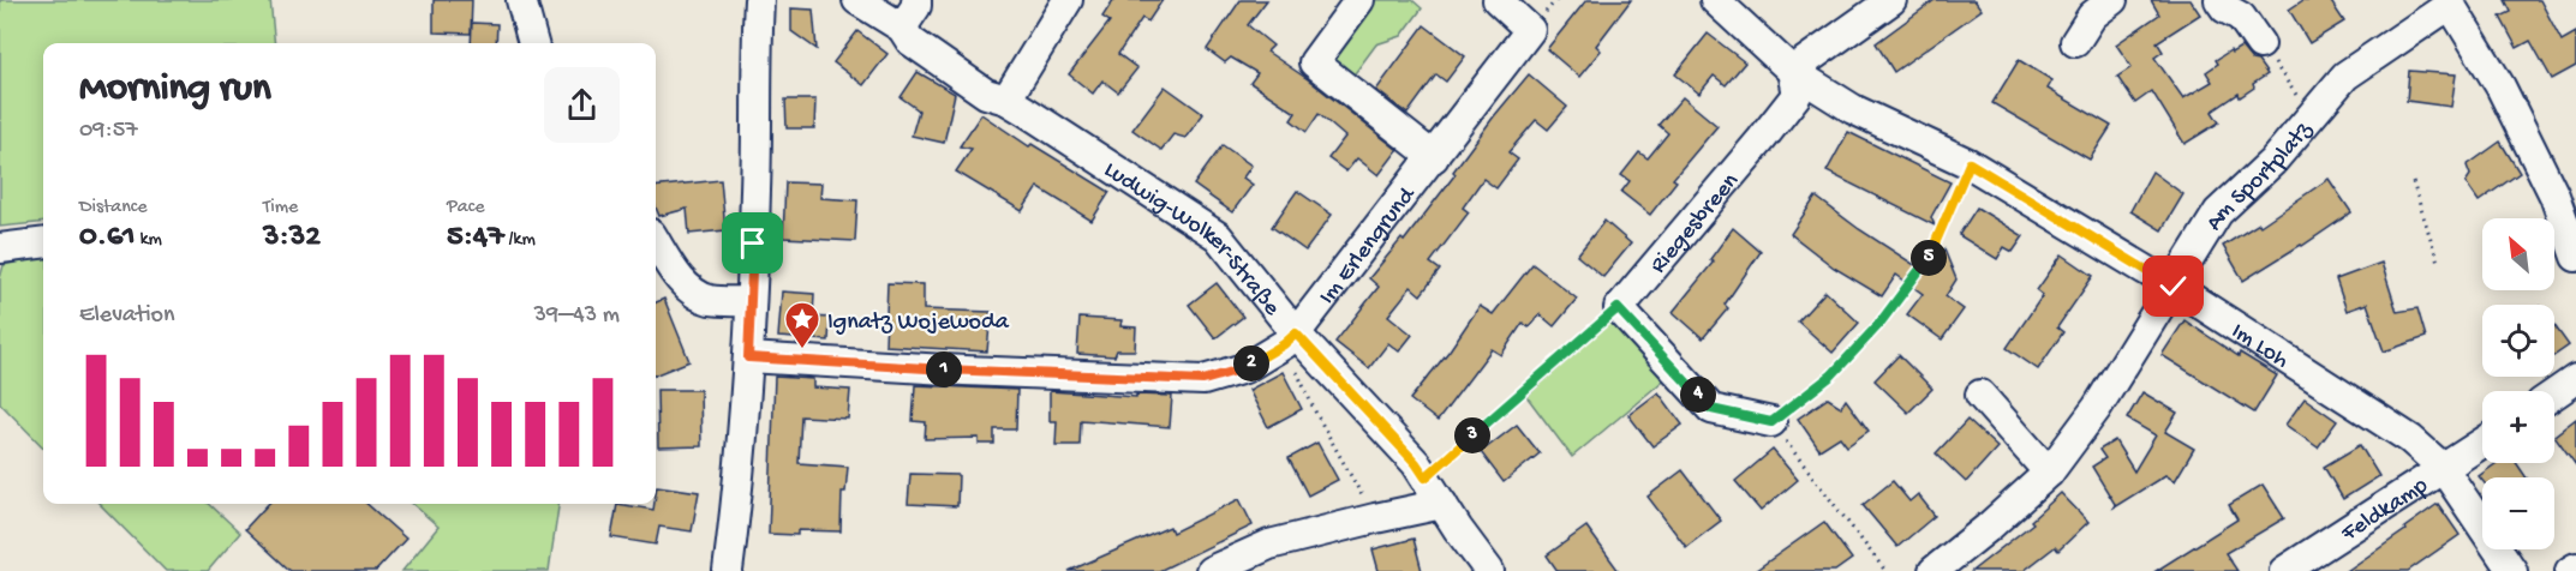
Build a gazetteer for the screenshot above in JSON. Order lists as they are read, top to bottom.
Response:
{
  "streets": {
    "street": [
      "Am Sportplatz",
      "Riegesbreen",
      "Ludwig-Wolker-Straße",
      "Im Erlengrund",
      "Im Loh",
      "Feldkamp"
    ]
  },
  "crossings": [
    ["Am Sportplatz", "Im Loh"],
    ["Riegesbreen", "Im Loh"],
    ["Ludwig-Wolker-Straße", "Im Erlengrund"],
    ["Im Loh", "Feldkamp"]
  ],
  "places": {
    "place": ["Ignatz Wojewoda"]
  },
  "north": "top left",
  "page": {
    "heading": ["Morning run", "09:57"],
    "stats": [
      ["Distance", "0.61 km"],
      ["Time", "3:32"],
      ["Pace", "5:47 /km"]
    ],
    "map_buttons": ["+", "−"],
    "pins": [
      "5",
      "2",
      "1",
      "4",
      "3"
    ],
    "chart": ["Elevation", "39–43 m"]
  }
}
